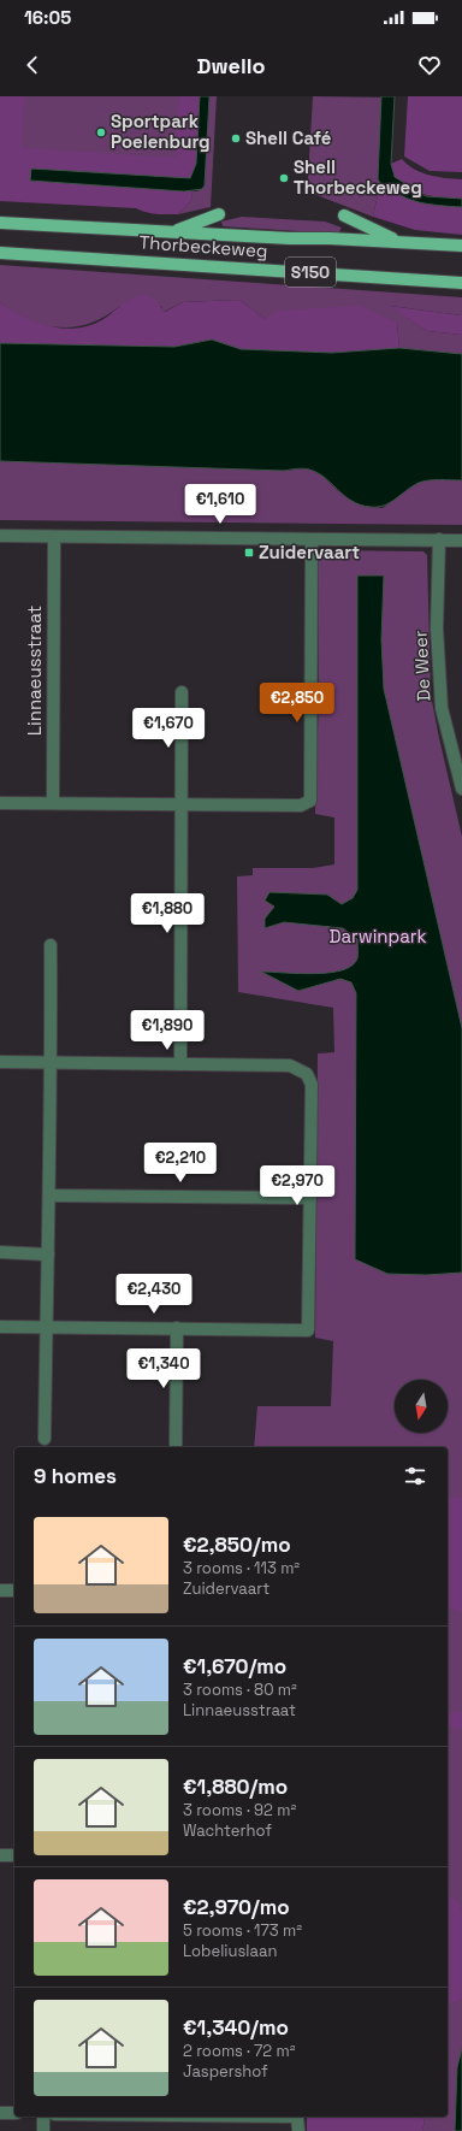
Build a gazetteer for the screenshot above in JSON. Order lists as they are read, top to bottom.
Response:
{
  "streets": {
    "main road": ["Thorbeckeweg", "S150"],
    "street": ["De Weer", "Linnaeusstraat"]
  },
  "parks": ["Darwinpark"],
  "places": {
    "other": ["Sportpark Poelenburg", "Shell Café", "Shell Thorbeckeweg"],
    "transit": ["Zuidervaart"]
  },
  "north": "bottom",
  "page": {
    "status": "16:05",
    "header": "Dwello",
    "price": [
      "€1,610",
      "€2,850",
      "€1,670",
      "€1,880",
      "€1,890",
      "€2,210",
      "€2,970",
      "€2,430",
      "€1,340"
    ],
    "heading": "9 homes",
    "list": [
      {
        "name": "€2,850/mo",
        "note": "3 rooms · 113 m² · Zuidervaart"
      },
      {
        "name": "€1,670/mo",
        "note": "3 rooms · 80 m² · Linnaeusstraat"
      },
      {
        "name": "€1,880/mo",
        "note": "3 rooms · 92 m² · Wachterhof"
      },
      {
        "name": "€2,970/mo",
        "note": "5 rooms · 173 m² · Lobeliuslaan"
      },
      {
        "name": "€1,340/mo",
        "note": "2 rooms · 72 m² · Jaspershof"
      }
    ]
  }
}
